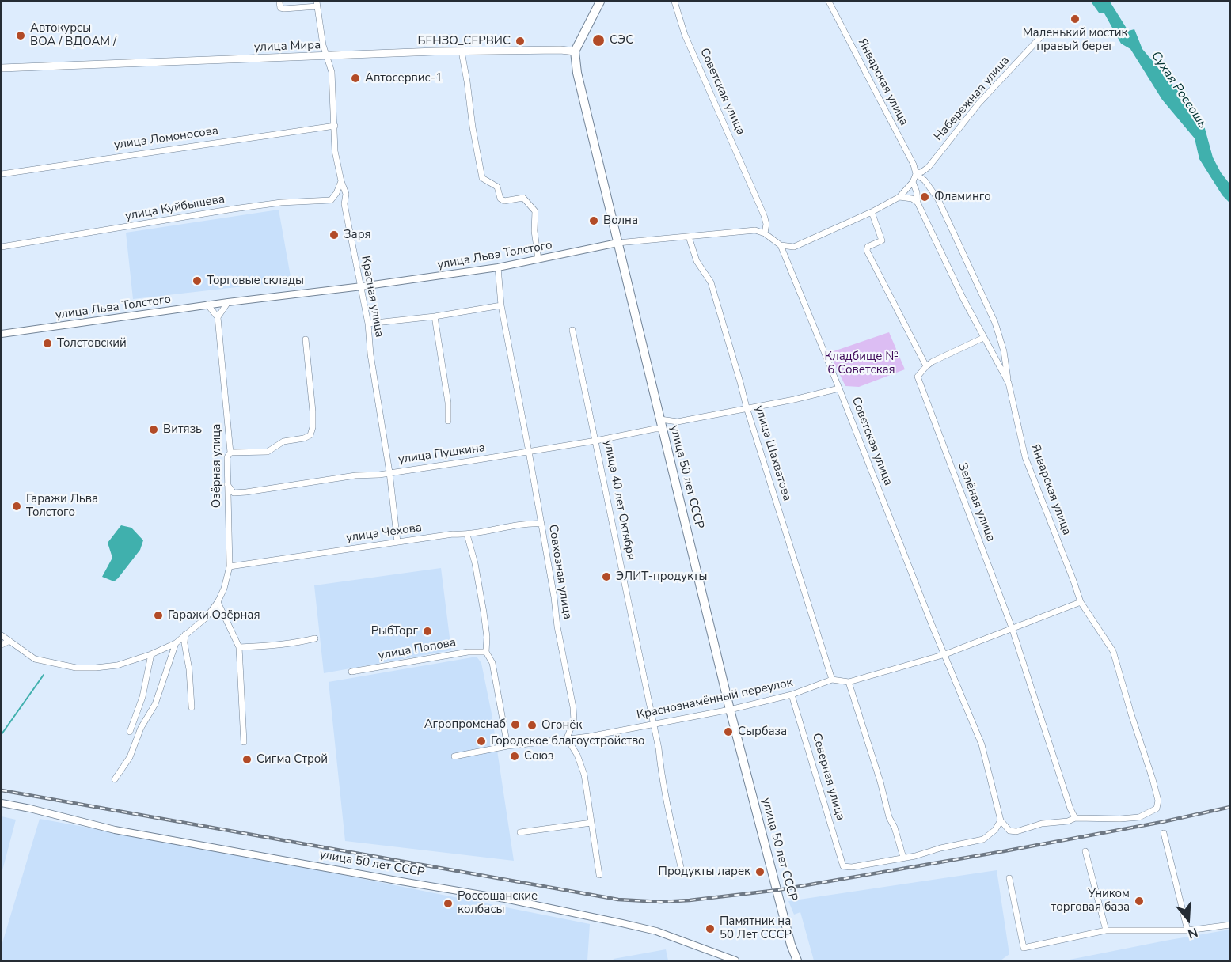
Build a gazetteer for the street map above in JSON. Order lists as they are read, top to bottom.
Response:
{
  "streets": {
    "main road": ["улица Мира", "улица 50 лет СССР"],
    "street": [
      "Январская улица",
      "Советская улица",
      "Набережная улица",
      "улица Ломоносова",
      "улица Куйбышева",
      "улица Льва Толстого",
      "Красная улица",
      "улица Шахватова",
      "улица Пушкина",
      "Озёрная улица",
      "улица 40 лет Октября",
      "Зелёная улица",
      "улица Чехова",
      "Совхозная улица",
      "улица Попова",
      "Краснознамённый переулок",
      "Северная улица"
    ]
  },
  "crossings": [
    ["улица Мира", "Красная улица"],
    ["улица Мира", "улица 50 лет СССР"],
    ["Январская улица", "Набережная улица"],
    ["Январская улица", "Зелёная улица"],
    ["Январская улица", "Краснознамённый переулок"],
    ["Советская улица", "улица Льва Толстого"],
    ["Советская улица", "Краснознамённый переулок"],
    ["улица Ломоносова", "Красная улица"],
    ["улица Куйбышева", "Красная улица"],
    ["улица Льва Толстого", "Красная улица"],
    ["улица Льва Толстого", "улица Шахватова"],
    ["улица Льва Толстого", "улица 50 лет СССР"],
    ["улица Льва Толстого", "Совхозная улица"],
    ["Красная улица", "улица Пушкина"],
    ["Красная улица", "улица Чехова"],
    ["улица Шахватова", "Краснознамённый переулок"],
    ["улица Пушкина", "Озёрная улица"],
    ["улица Пушкина", "улица 50 лет СССР"],
    ["улица Пушкина", "улица 40 лет Октября"],
    ["улица Пушкина", "Совхозная улица"],
    ["Озёрная улица", "улица Чехова"],
    ["улица 50 лет СССР", "Краснознамённый переулок"],
    ["улица 40 лет Октября", "Краснознамённый переулок"],
    ["Зелёная улица", "Краснознамённый переулок"],
    ["улица Чехова", "Совхозная улица"],
    ["Совхозная улица", "Краснознамённый переулок"],
    ["Краснознамённый переулок", "Северная улица"]
  ],
  "water": ["Сухая Россошь"],
  "parks": ["Кладбище № 6 Советская"],
  "places": [
    "Маленький мостик правый берег",
    "Автокурсы ВОА / ВДОАМ /",
    "СЭС",
    "БЕНЗО_СЕРВИС",
    "Автосервис-1",
    "Фламинго",
    "Волна",
    "Заря",
    "Торговые склады",
    "Толстовский",
    "Витязь",
    "Гаражи Льва Толстого",
    "ЭЛИТ-продукты",
    "Гаражи Озёрная",
    "РыбТорг",
    "Агропромснаб",
    "Огонёк",
    "Сырбаза",
    "Городское благоустройство",
    "Союз",
    "Сигма Строй",
    "Продукты ларек",
    "Уником торговая база",
    "Россошанские колбасы",
    "Памятник на 50 Лет СССР"
  ],
  "north": "bottom"
}
